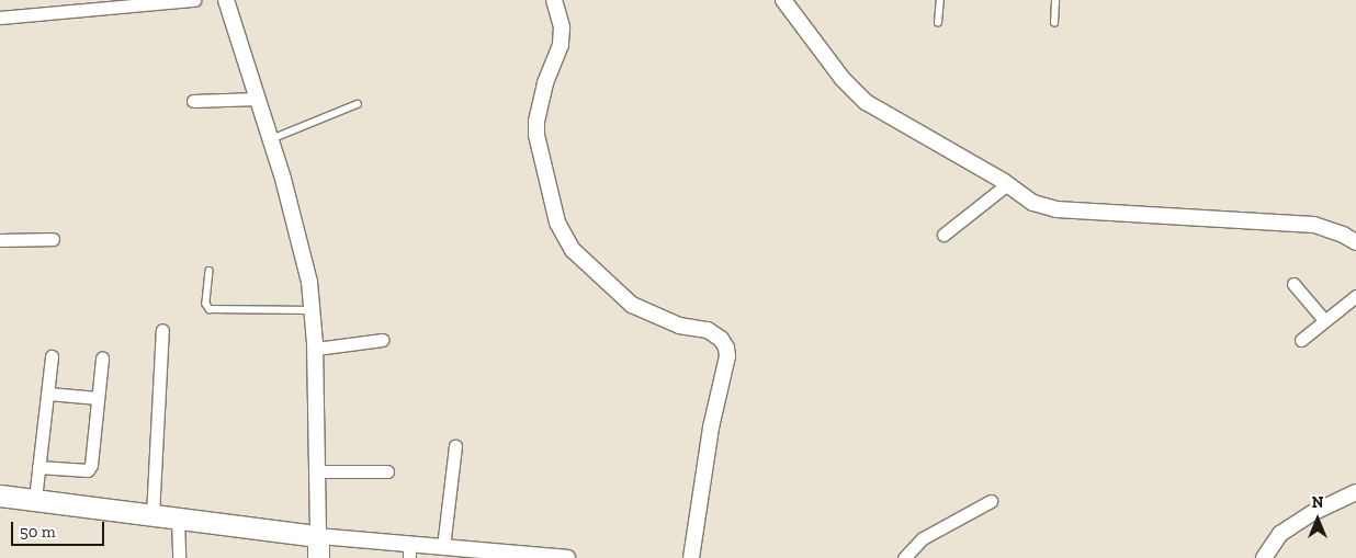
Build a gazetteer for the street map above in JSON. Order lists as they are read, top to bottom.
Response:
{
  "scale_bar": "50 m",
  "north": "top"
}
